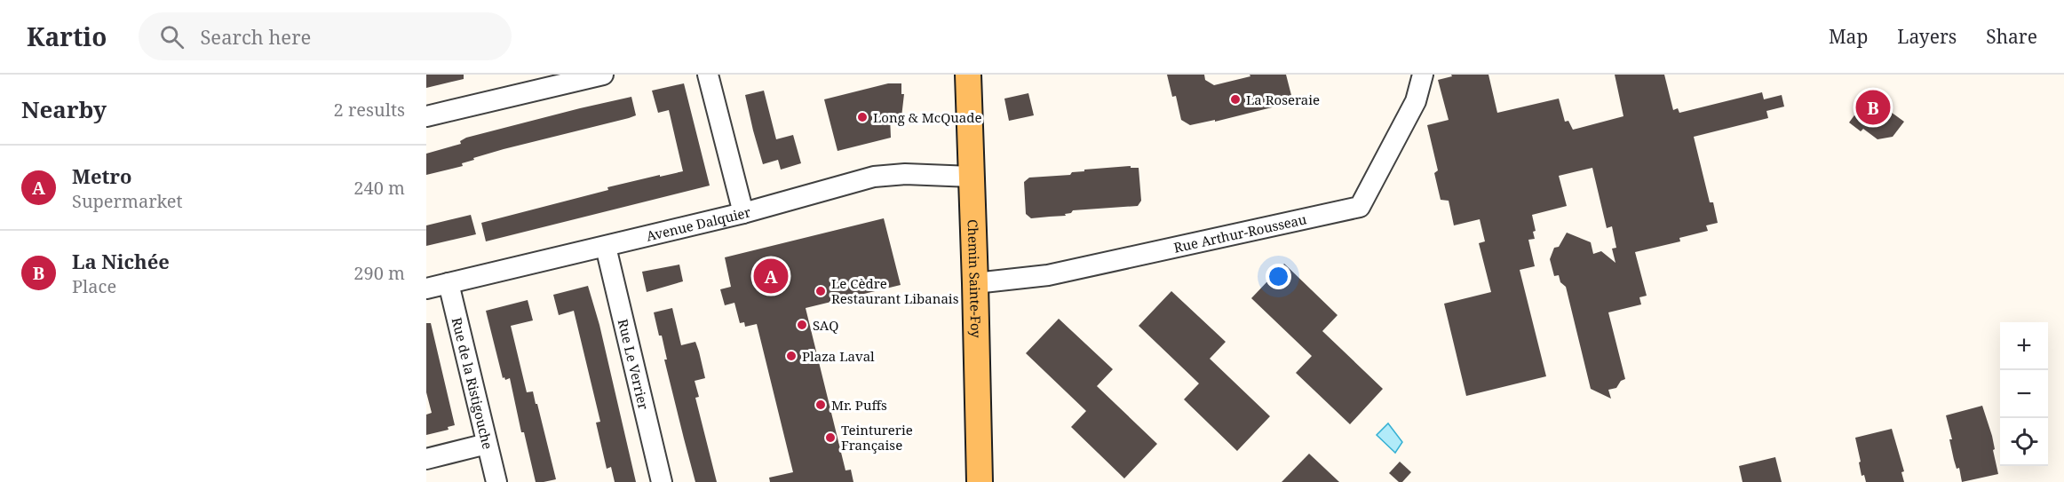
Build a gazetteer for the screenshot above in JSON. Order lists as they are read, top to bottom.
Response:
{
  "streets": {
    "main road": ["Chemin Sainte-Foy"],
    "street": [
      "Avenue Dalquier",
      "Rue Arthur-Rousseau",
      "Rue Le Verrier",
      "Rue de la Ristigouche"
    ]
  },
  "crossings": [
    ["Avenue Dalquier", "Chemin Sainte-Foy"],
    ["Avenue Dalquier", "Rue Le Verrier"],
    ["Avenue Dalquier", "Rue de la Ristigouche"],
    ["Rue Arthur-Rousseau", "Chemin Sainte-Foy"]
  ],
  "places": [
    "La Roseraie",
    "Long & McQuade",
    "Le Cèdre Restaurant Libanais",
    "SAQ",
    "Plaza Laval",
    "Mr. Puffs",
    "Teinturerie Française"
  ],
  "page": {
    "header": "Kartio",
    "search": "Search here",
    "nav": ["Map", "Layers", "Share"],
    "heading": ["Nearby", "2 results"],
    "pins": ["B", "A"],
    "list": [
      {
        "mark": "A",
        "name": "Metro",
        "note": "Supermarket",
        "value": "240 m"
      },
      {
        "mark": "B",
        "name": "La Nichée",
        "note": "Place",
        "value": "290 m"
      }
    ],
    "map_buttons": ["+", "−"]
  }
}
